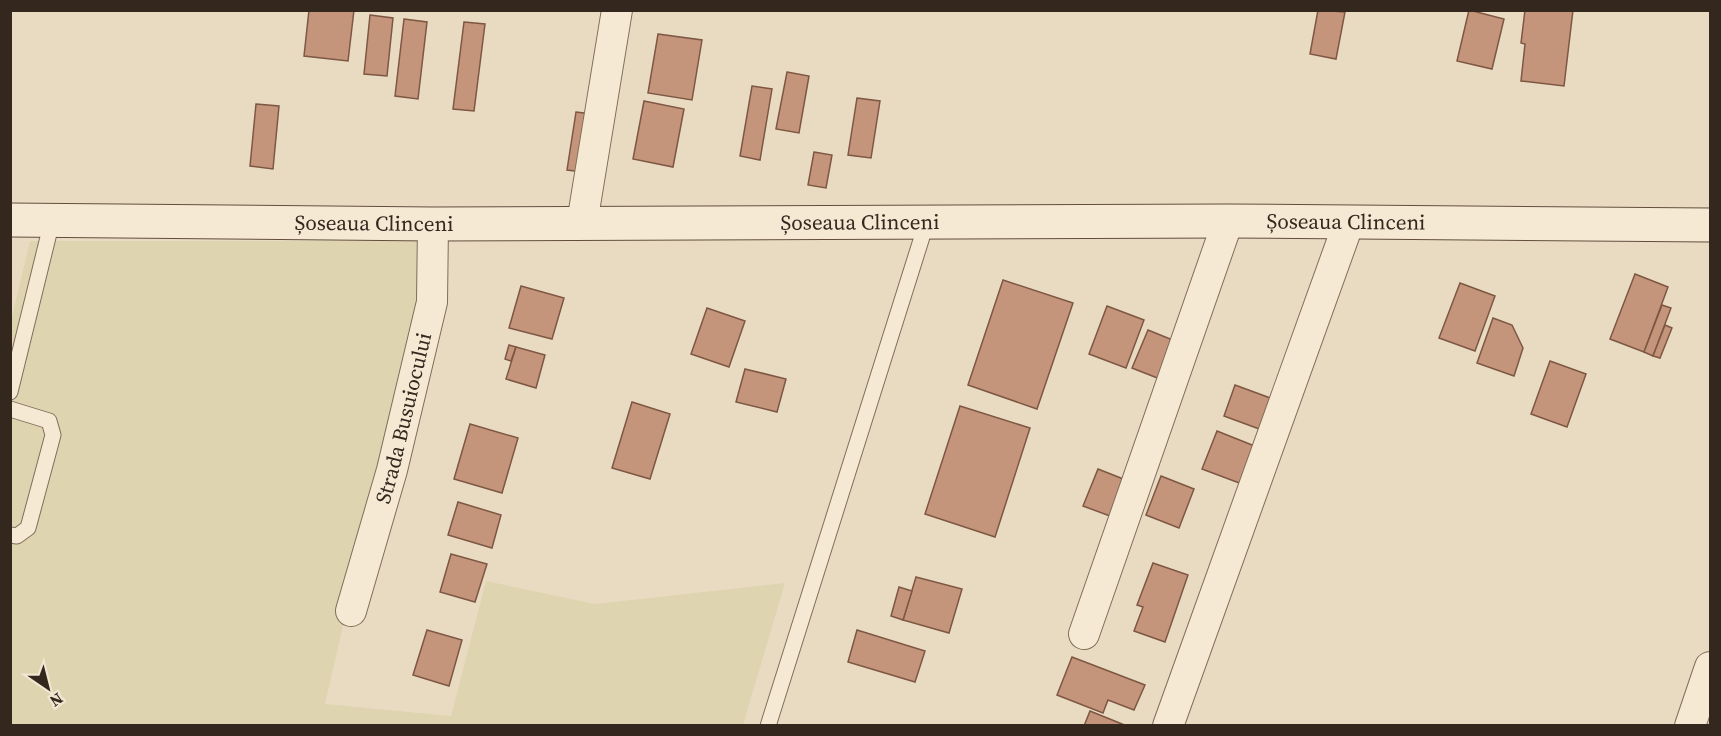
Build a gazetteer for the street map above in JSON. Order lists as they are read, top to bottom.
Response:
{
  "streets": {
    "main road": ["Șoseaua Clinceni"],
    "street": ["Strada Busuiocului"]
  },
  "crossings": [
    ["Șoseaua Clinceni", "Strada Busuiocului"]
  ],
  "north": "bottom right"
}
